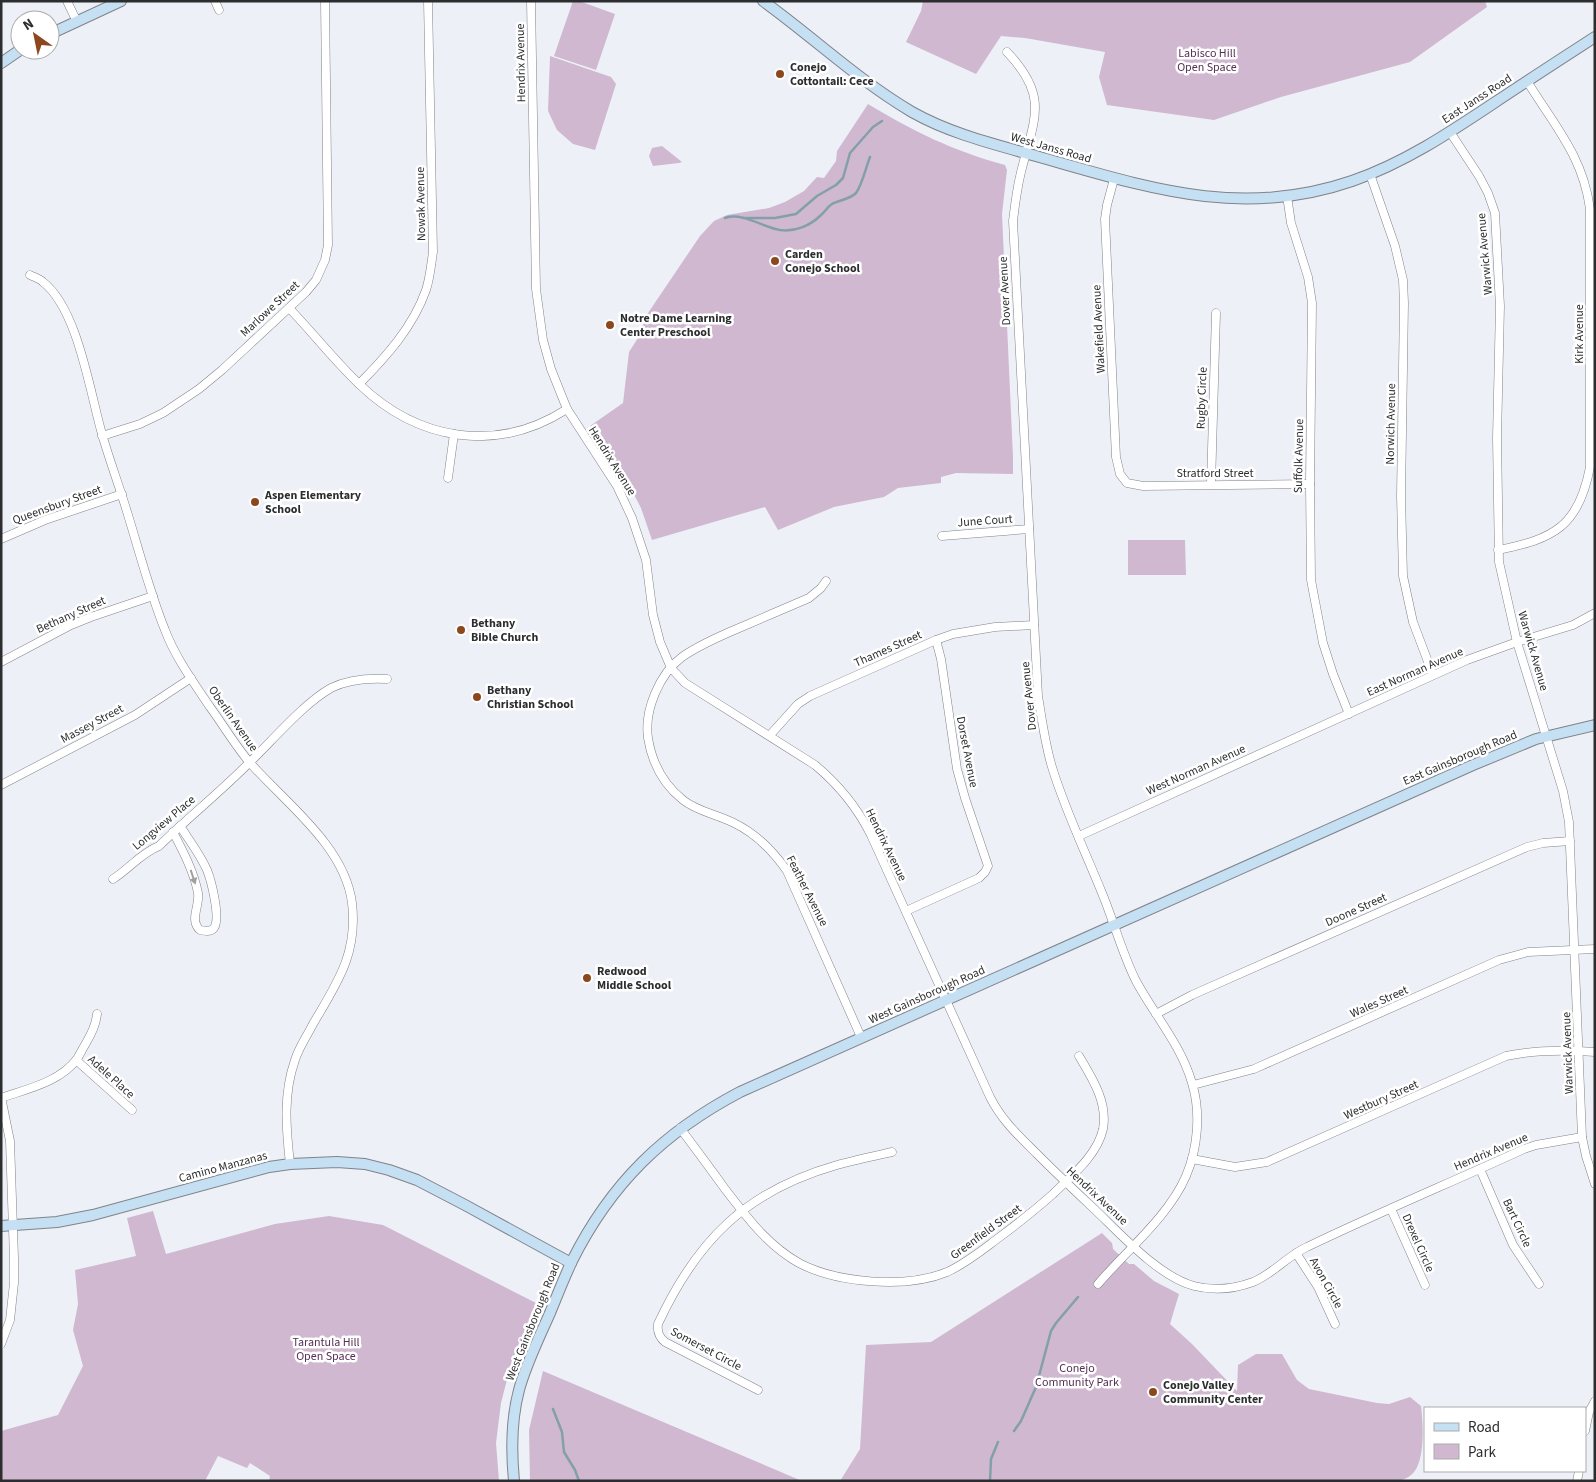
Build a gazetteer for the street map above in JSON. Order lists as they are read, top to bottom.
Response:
{
  "streets": {
    "street": [
      "Hendrix Avenue",
      "East Janss Road",
      "West Janss Road",
      "Nowak Avenue",
      "Warwick Avenue",
      "Dover Avenue",
      "Marlowe Street",
      "Wakefield Avenue",
      "Kirk Avenue",
      "Rugby Circle",
      "Norwich Avenue",
      "Suffolk Avenue",
      "Stratford Street",
      "Queensbury Street",
      "June Court",
      "Bethany Street",
      "Thames Street",
      "East Norman Avenue",
      "Oberlin Avenue",
      "Massey Street",
      "Dorset Avenue",
      "East Gainsborough Road",
      "West Norman Avenue",
      "Longview Place",
      "Feather Avenue",
      "Doone Street",
      "West Gainsborough Road",
      "Wales Street",
      "Adele Place",
      "Westbury Street",
      "Camino Manzanas",
      "Bart Circle",
      "Greenfield Street",
      "Drexel Circle",
      "Avon Circle",
      "Somerset Circle"
    ]
  },
  "crossings": [
    ["Hendrix Avenue", "Warwick Avenue"],
    ["Hendrix Avenue", "Dover Avenue"],
    ["Hendrix Avenue", "Thames Street"],
    ["Hendrix Avenue", "Dorset Avenue"],
    ["Hendrix Avenue", "Feather Avenue"],
    ["Hendrix Avenue", "West Gainsborough Road"],
    ["Hendrix Avenue", "Bart Circle"],
    ["Hendrix Avenue", "Greenfield Street"],
    ["Hendrix Avenue", "Drexel Circle"],
    ["Hendrix Avenue", "Avon Circle"],
    ["East Janss Road", "West Janss Road"],
    ["East Janss Road", "Warwick Avenue"],
    ["East Janss Road", "Kirk Avenue"],
    ["East Janss Road", "Norwich Avenue"],
    ["West Janss Road", "Dover Avenue"],
    ["West Janss Road", "Wakefield Avenue"],
    ["West Janss Road", "Norwich Avenue"],
    ["West Janss Road", "Suffolk Avenue"],
    ["Warwick Avenue", "Kirk Avenue"],
    ["Warwick Avenue", "East Norman Avenue"],
    ["Warwick Avenue", "East Gainsborough Road"],
    ["Warwick Avenue", "Doone Street"],
    ["Warwick Avenue", "Wales Street"],
    ["Warwick Avenue", "Westbury Street"],
    ["Dover Avenue", "June Court"],
    ["Dover Avenue", "Thames Street"],
    ["Dover Avenue", "West Norman Avenue"],
    ["Dover Avenue", "Doone Street"],
    ["Dover Avenue", "West Gainsborough Road"],
    ["Dover Avenue", "Wales Street"],
    ["Dover Avenue", "Westbury Street"],
    ["Marlowe Street", "Oberlin Avenue"],
    ["Wakefield Avenue", "Stratford Street"],
    ["Rugby Circle", "Stratford Street"],
    ["Norwich Avenue", "East Norman Avenue"],
    ["Suffolk Avenue", "Stratford Street"],
    ["Suffolk Avenue", "East Norman Avenue"],
    ["Queensbury Street", "Oberlin Avenue"],
    ["Bethany Street", "Oberlin Avenue"],
    ["Thames Street", "Dorset Avenue"],
    ["East Norman Avenue", "West Norman Avenue"],
    ["Oberlin Avenue", "Massey Street"],
    ["Oberlin Avenue", "Longview Place"],
    ["Oberlin Avenue", "Camino Manzanas"],
    ["East Gainsborough Road", "West Gainsborough Road"],
    ["Feather Avenue", "West Gainsborough Road"],
    ["West Gainsborough Road", "Camino Manzanas"],
    ["West Gainsborough Road", "Greenfield Street"],
    ["Greenfield Street", "Somerset Circle"]
  ],
  "parks": ["Labisco Hill Open Space", "Tarantula Hill Open Space", "Conejo Community Park"],
  "places": [
    "Conejo Cottontail: Cece",
    "Carden Conejo School",
    "Notre Dame Learning Center Preschool",
    "Aspen Elementary School",
    "Bethany Bible Church",
    "Bethany Christian School",
    "Redwood Middle School",
    "Conejo Valley Community Center"
  ],
  "legend": ["Road", "Park"],
  "north": "top left"
}
